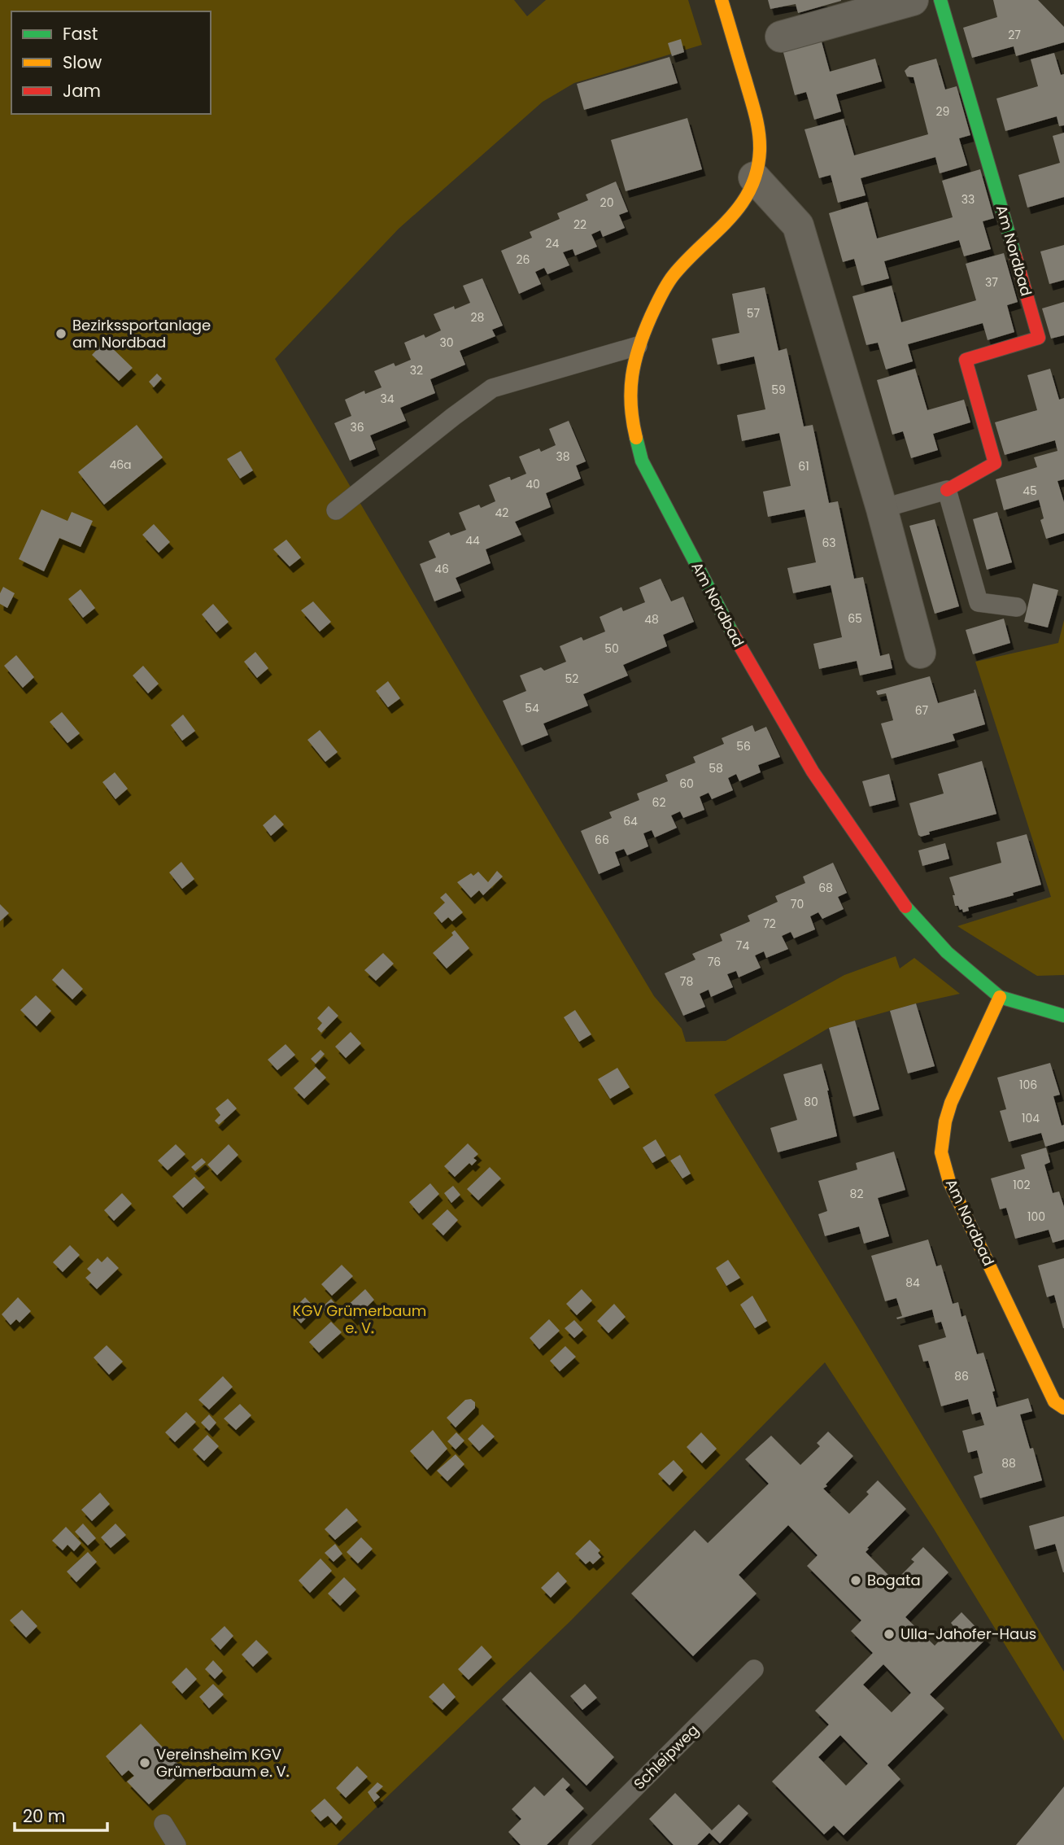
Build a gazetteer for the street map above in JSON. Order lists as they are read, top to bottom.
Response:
{
  "streets": {
    "street": ["Am Nordbad"],
    "lane": ["Schleipweg"]
  },
  "parks": ["KGV Grümerbaum e. V."],
  "places": [
    "Bezirkssportanlage am Nordbad",
    "Bogata",
    "Ulla-Jahofer-Haus",
    "Vereinsheim KGV Grümerbaum e. V."
  ],
  "house_numbers": [
    "27",
    "29",
    "33",
    "20",
    "22",
    "24",
    "26",
    "37",
    "57",
    "28",
    "30",
    "32",
    "59",
    "34",
    "36",
    "38",
    "46a",
    "61",
    "40",
    "45",
    "42",
    "44",
    "63",
    "46",
    "65",
    "48",
    "50",
    "52",
    "54",
    "67",
    "56",
    "58",
    "60",
    "62",
    "64",
    "66",
    "68",
    "70",
    "72",
    "74",
    "76",
    "78",
    "106",
    "80",
    "104",
    "102",
    "82",
    "100",
    "84",
    "86",
    "88"
  ],
  "legend": ["Fast", "Slow", "Jam"],
  "scale_bar": "20 m"
}
